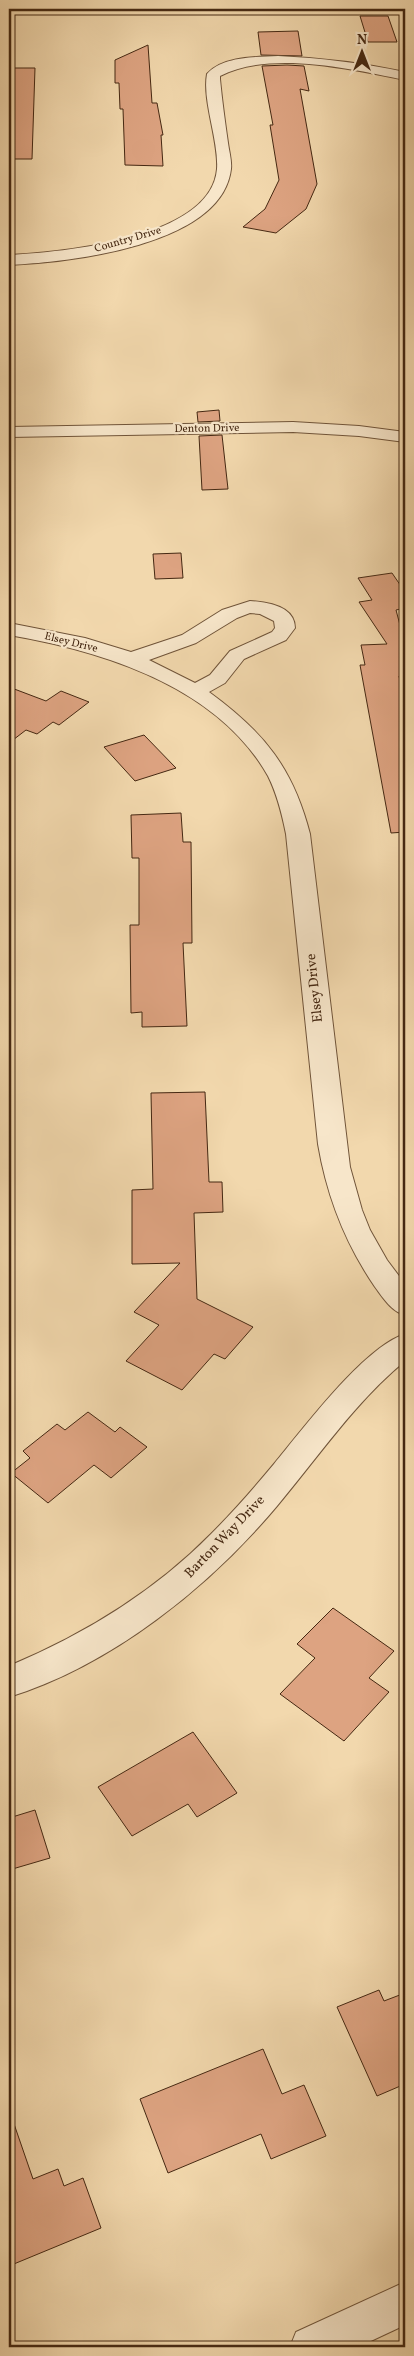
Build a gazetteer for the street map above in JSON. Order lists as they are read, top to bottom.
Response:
{
  "streets": {
    "street": [
      "Country Drive",
      "Denton Drive",
      "Elsey Drive",
      "Barton Way Drive"
    ]
  },
  "north": "top"
}
